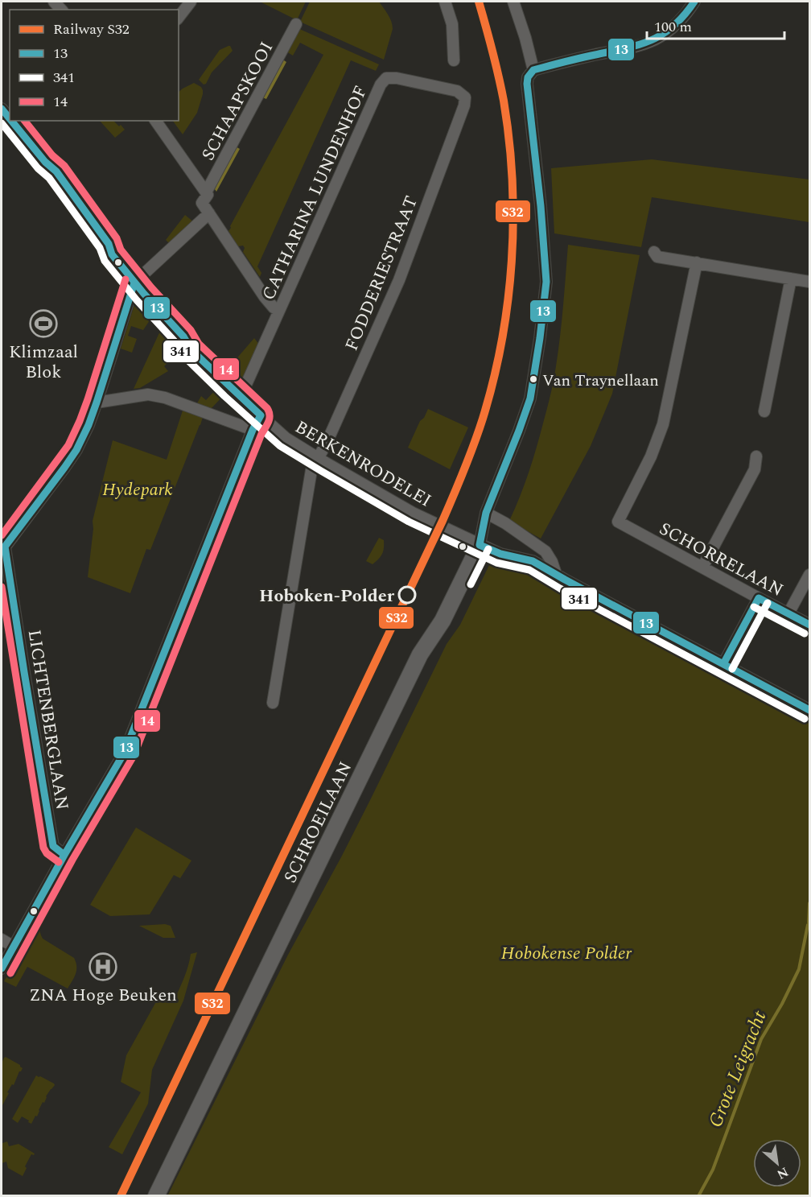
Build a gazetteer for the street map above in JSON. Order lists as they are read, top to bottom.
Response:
{
  "streets": {
    "street": [
      "SCHAAPSKOOI",
      "CATHARINA LUNDENHOF",
      "FODDERIESTRAAT",
      "BERKENRODELEI",
      "SCHORRELAAN",
      "LICHTENBERGLAAN",
      "SCHROEILAAN"
    ]
  },
  "crossings": [
    ["CATHARINA LUNDENHOF", "FODDERIESTRAAT"],
    ["CATHARINA LUNDENHOF", "BERKENRODELEI"],
    ["FODDERIESTRAAT", "BERKENRODELEI"],
    ["BERKENRODELEI", "SCHROEILAAN"]
  ],
  "water": ["Grote Leigracht"],
  "parks": ["Hydepark", "Hobokense Polder"],
  "places": {
    "sports": ["Klimzaal Blok"],
    "other": ["Van Traynellaan", "Hoboken-Polder"],
    "hospital": ["ZNA Hoge Beuken"]
  },
  "lines": [
    "rail line S32",
    "transit line 13",
    "transit line 14",
    "transit line 341"
  ],
  "legend": [
    "Railway S32",
    "13",
    "341",
    "14"
  ],
  "scale_bar": "100 m",
  "north": "bottom right"
}
